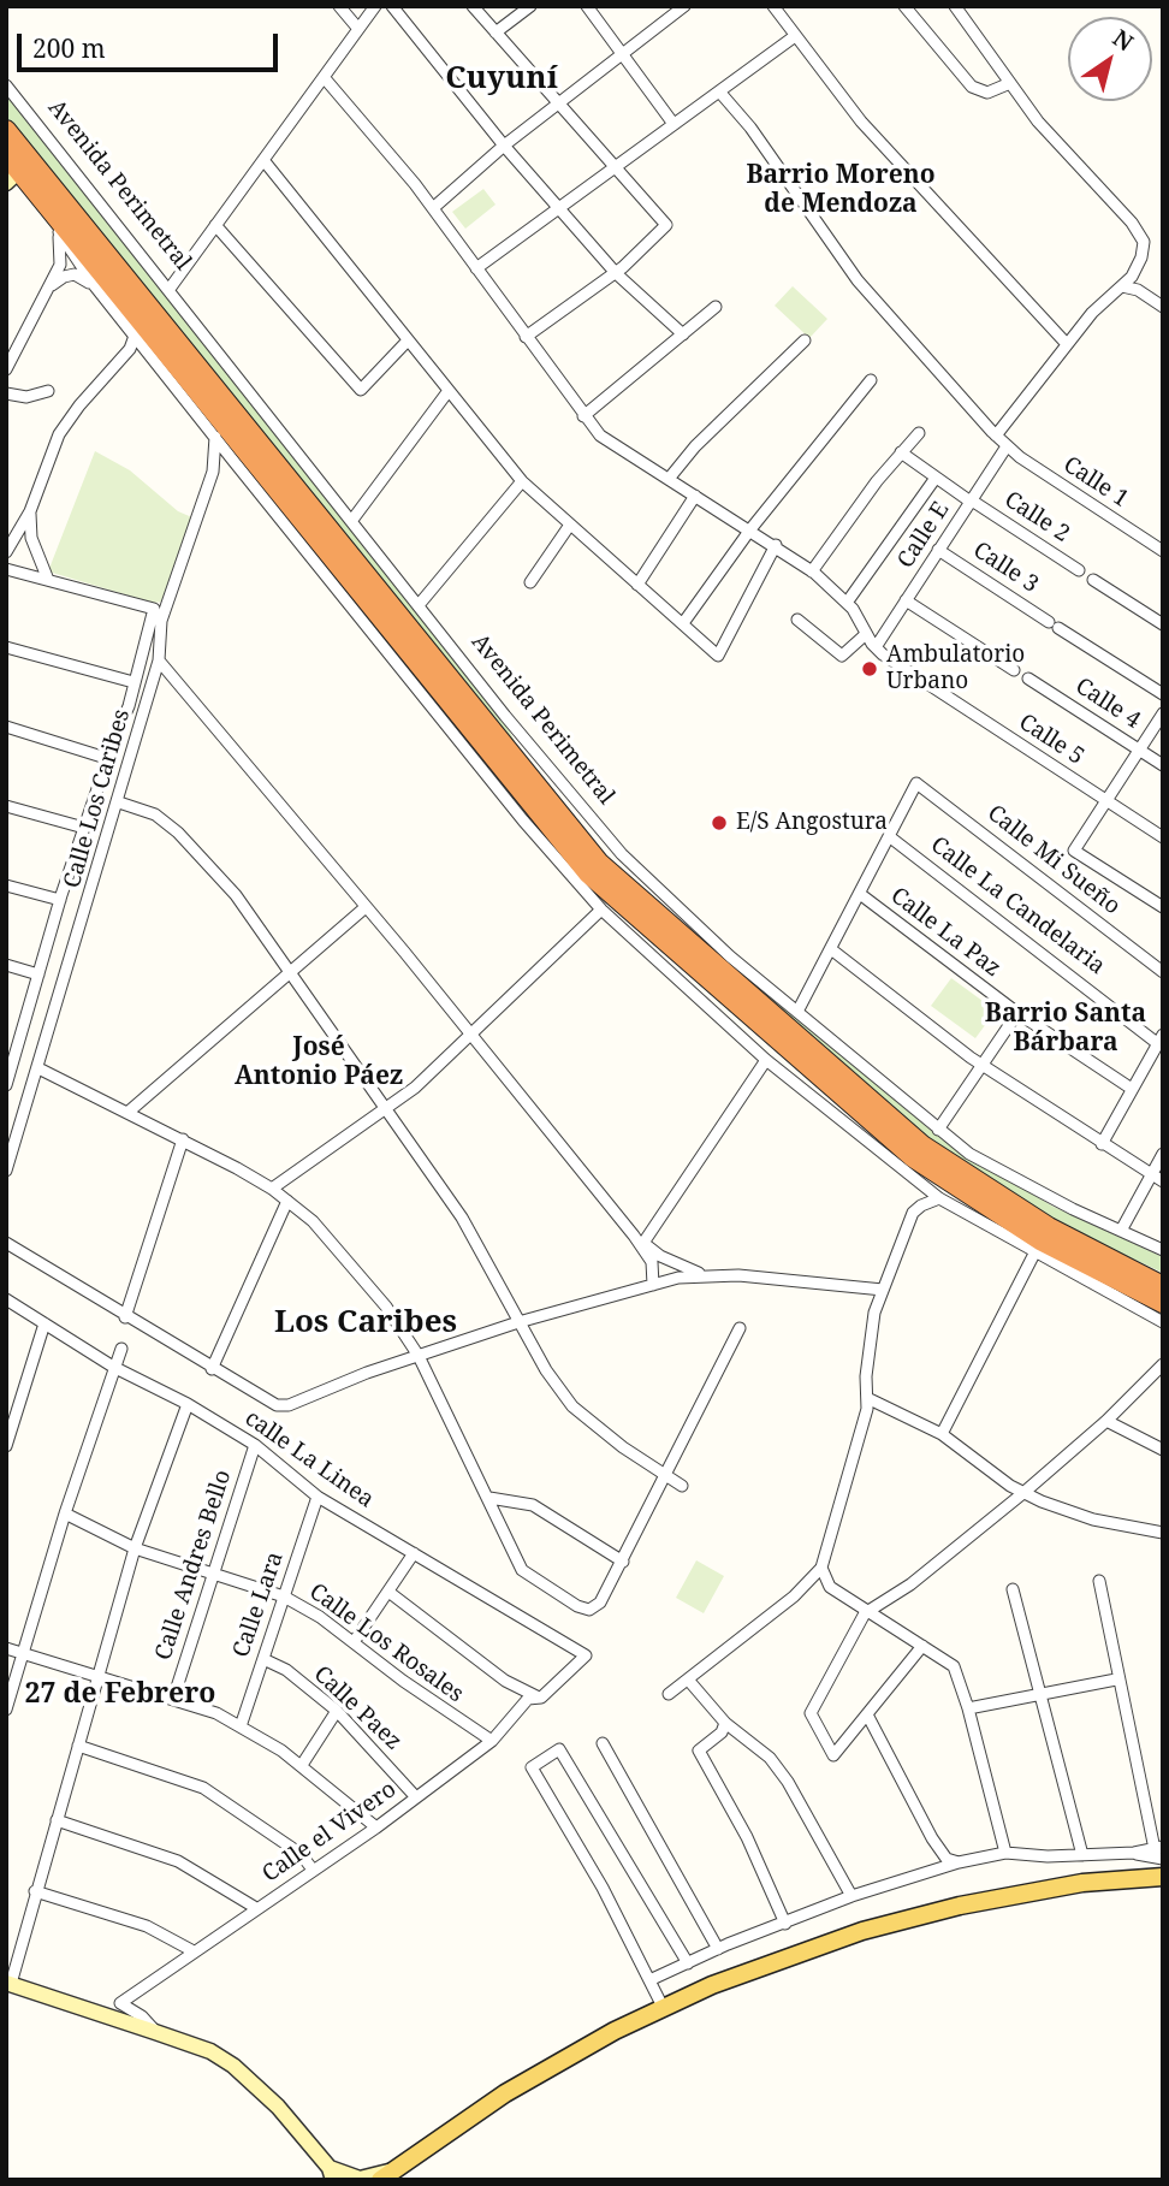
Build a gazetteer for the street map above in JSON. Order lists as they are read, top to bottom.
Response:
{
  "streets": {
    "highway": ["Avenida Perimetral"],
    "street": [
      "Calle 1",
      "Calle 2",
      "Calle E",
      "Calle 3",
      "Calle 4",
      "Calle 5",
      "Calle Los Caribes",
      "Calle Mi Sueño",
      "Calle La Candelaria",
      "Calle La Paz",
      "calle La Linea",
      "Calle Andres Bello",
      "Calle Lara",
      "Calle Los Rosales",
      "Calle Paez",
      "Calle el Vivero"
    ]
  },
  "crossings": [
    ["Calle 1", "Calle E"],
    ["Calle 2", "Calle E"],
    ["Calle E", "Calle 3"],
    ["Calle E", "Calle 5"],
    ["Calle Mi Sueño", "Calle La Candelaria"],
    ["calle La Linea", "Calle Andres Bello"],
    ["calle La Linea", "Calle Lara"],
    ["calle La Linea", "Calle el Vivero"],
    ["Calle Andres Bello", "Calle Los Rosales"],
    ["Calle Lara", "Calle Los Rosales"],
    ["Calle Lara", "Calle Paez"],
    ["Calle Los Rosales", "Calle el Vivero"],
    ["Calle Paez", "Calle el Vivero"]
  ],
  "districts": [
    "Cuyuní",
    "Barrio Moreno de Mendoza",
    "Barrio Santa Bárbara",
    "José Antonio Páez",
    "Los Caribes",
    "27 de Febrero"
  ],
  "places": ["Ambulatorio Urbano", "E/S Angostura"],
  "scale_bar": "200 m",
  "north": "top right"
}
